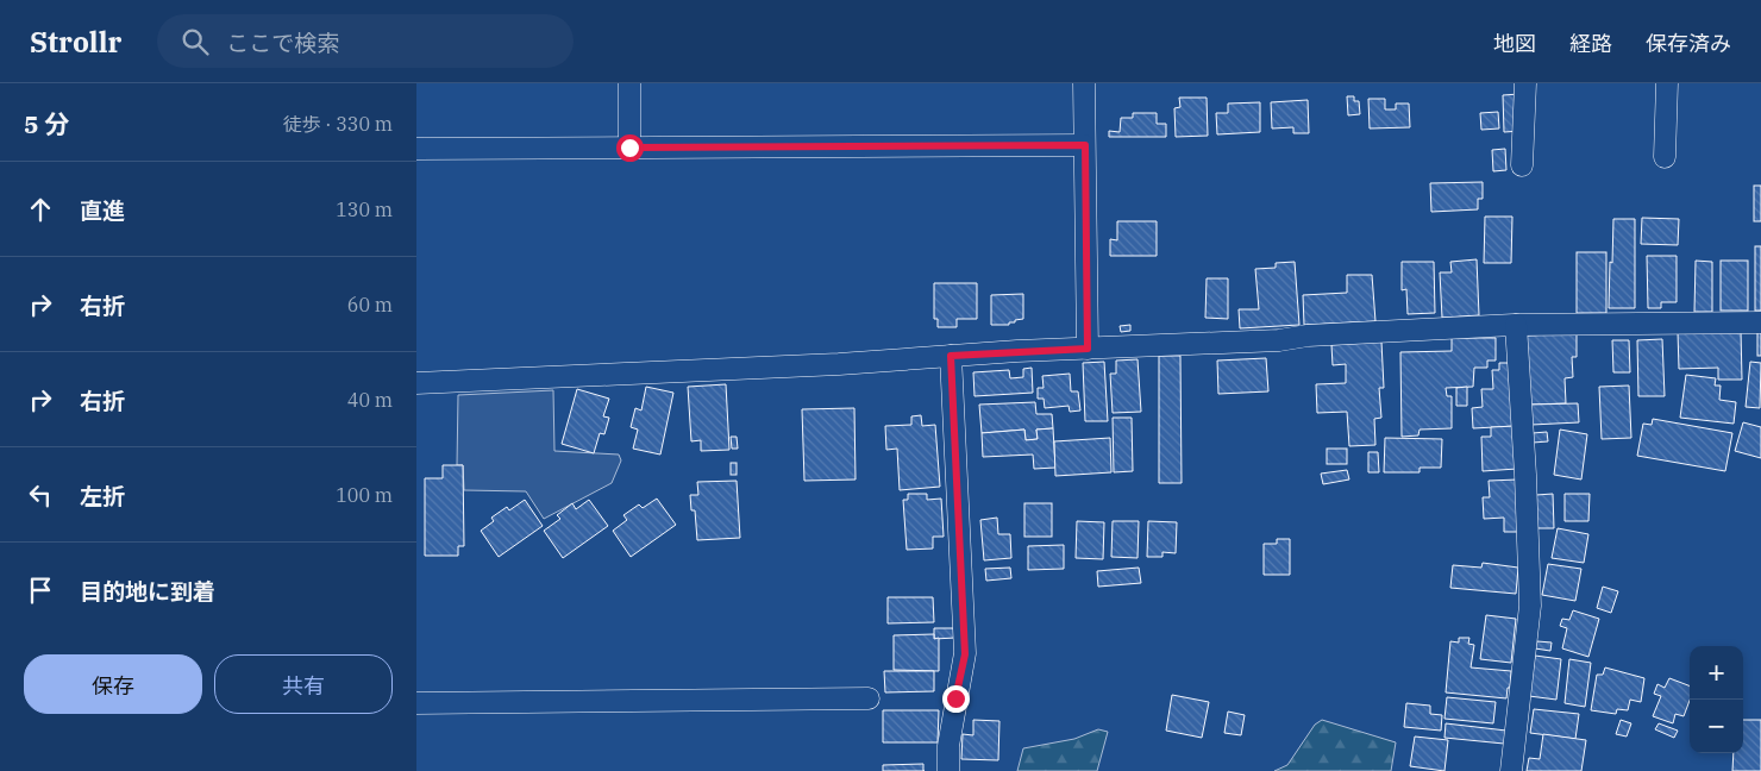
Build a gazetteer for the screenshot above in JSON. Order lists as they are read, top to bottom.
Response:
{
  "page": {
    "header": "Strollr",
    "search": "ここで検索",
    "nav": ["地図", "経路", "保存済み"],
    "heading": ["5 分", "徒歩 · 330 m"],
    "list": [
      ["直進", "130 m"],
      ["右折", "60 m"],
      ["右折", "40 m"],
      ["左折", "100 m"],
      "目的地に到着"
    ],
    "buttons": ["保存", "共有"],
    "map_buttons": ["+", "−"]
  }
}
